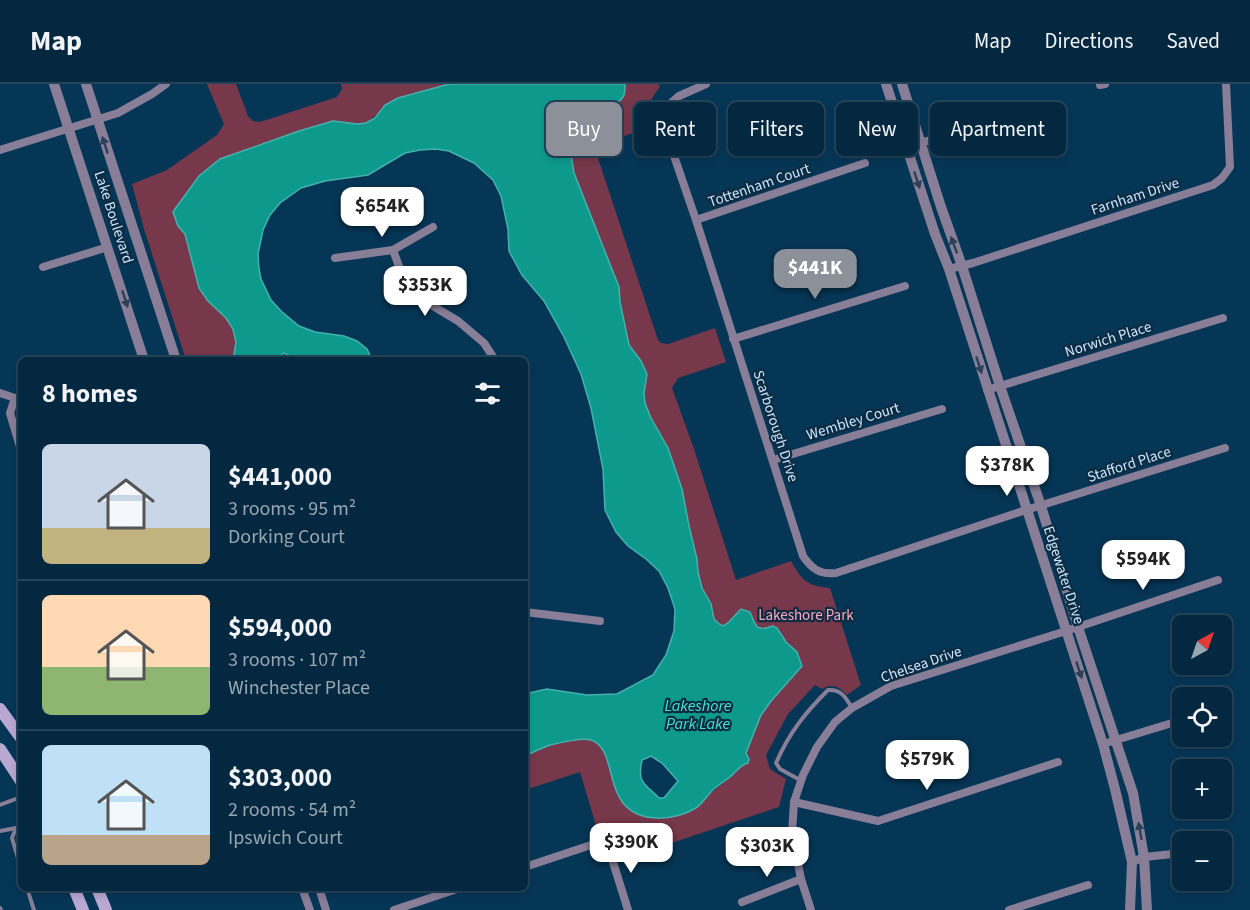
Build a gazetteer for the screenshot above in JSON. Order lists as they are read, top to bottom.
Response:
{
  "streets": {
    "street": [
      "Tottenham Court",
      "Farnham Drive",
      "Lake Boulevard",
      "Norwich Place",
      "Wembley Court",
      "Scarborough Drive",
      "Stafford Place",
      "Edgewater Drive",
      "Chelsea Drive"
    ]
  },
  "crossings": [
    ["Tottenham Court", "Scarborough Drive"],
    ["Farnham Drive", "Edgewater Drive"],
    ["Norwich Place", "Edgewater Drive"],
    ["Wembley Court", "Scarborough Drive"],
    ["Scarborough Drive", "Stafford Place"],
    ["Scarborough Drive", "Edgewater Drive"],
    ["Stafford Place", "Edgewater Drive"],
    ["Edgewater Drive", "Chelsea Drive"]
  ],
  "water": ["Lakeshore Park Lake"],
  "parks": ["Lakeshore Park"],
  "north": "top right",
  "page": {
    "header": "Map",
    "nav": ["Map", "Directions", "Saved"],
    "chip": [
      "Buy",
      "Rent",
      "Filters",
      "New",
      "Apartment"
    ],
    "price": [
      "$654K",
      "$441K",
      "$353K",
      "$378K",
      "$594K",
      "$579K",
      "$390K",
      "$303K"
    ],
    "heading": "8 homes",
    "list": [
      {
        "name": "$441,000",
        "note": "3 rooms · 95 m² · Dorking Court"
      },
      {
        "name": "$594,000",
        "note": "3 rooms · 107 m² · Winchester Place"
      },
      {
        "name": "$303,000",
        "note": "2 rooms · 54 m² · Ipswich Court"
      }
    ],
    "map_buttons": ["+", "−"]
  }
}
